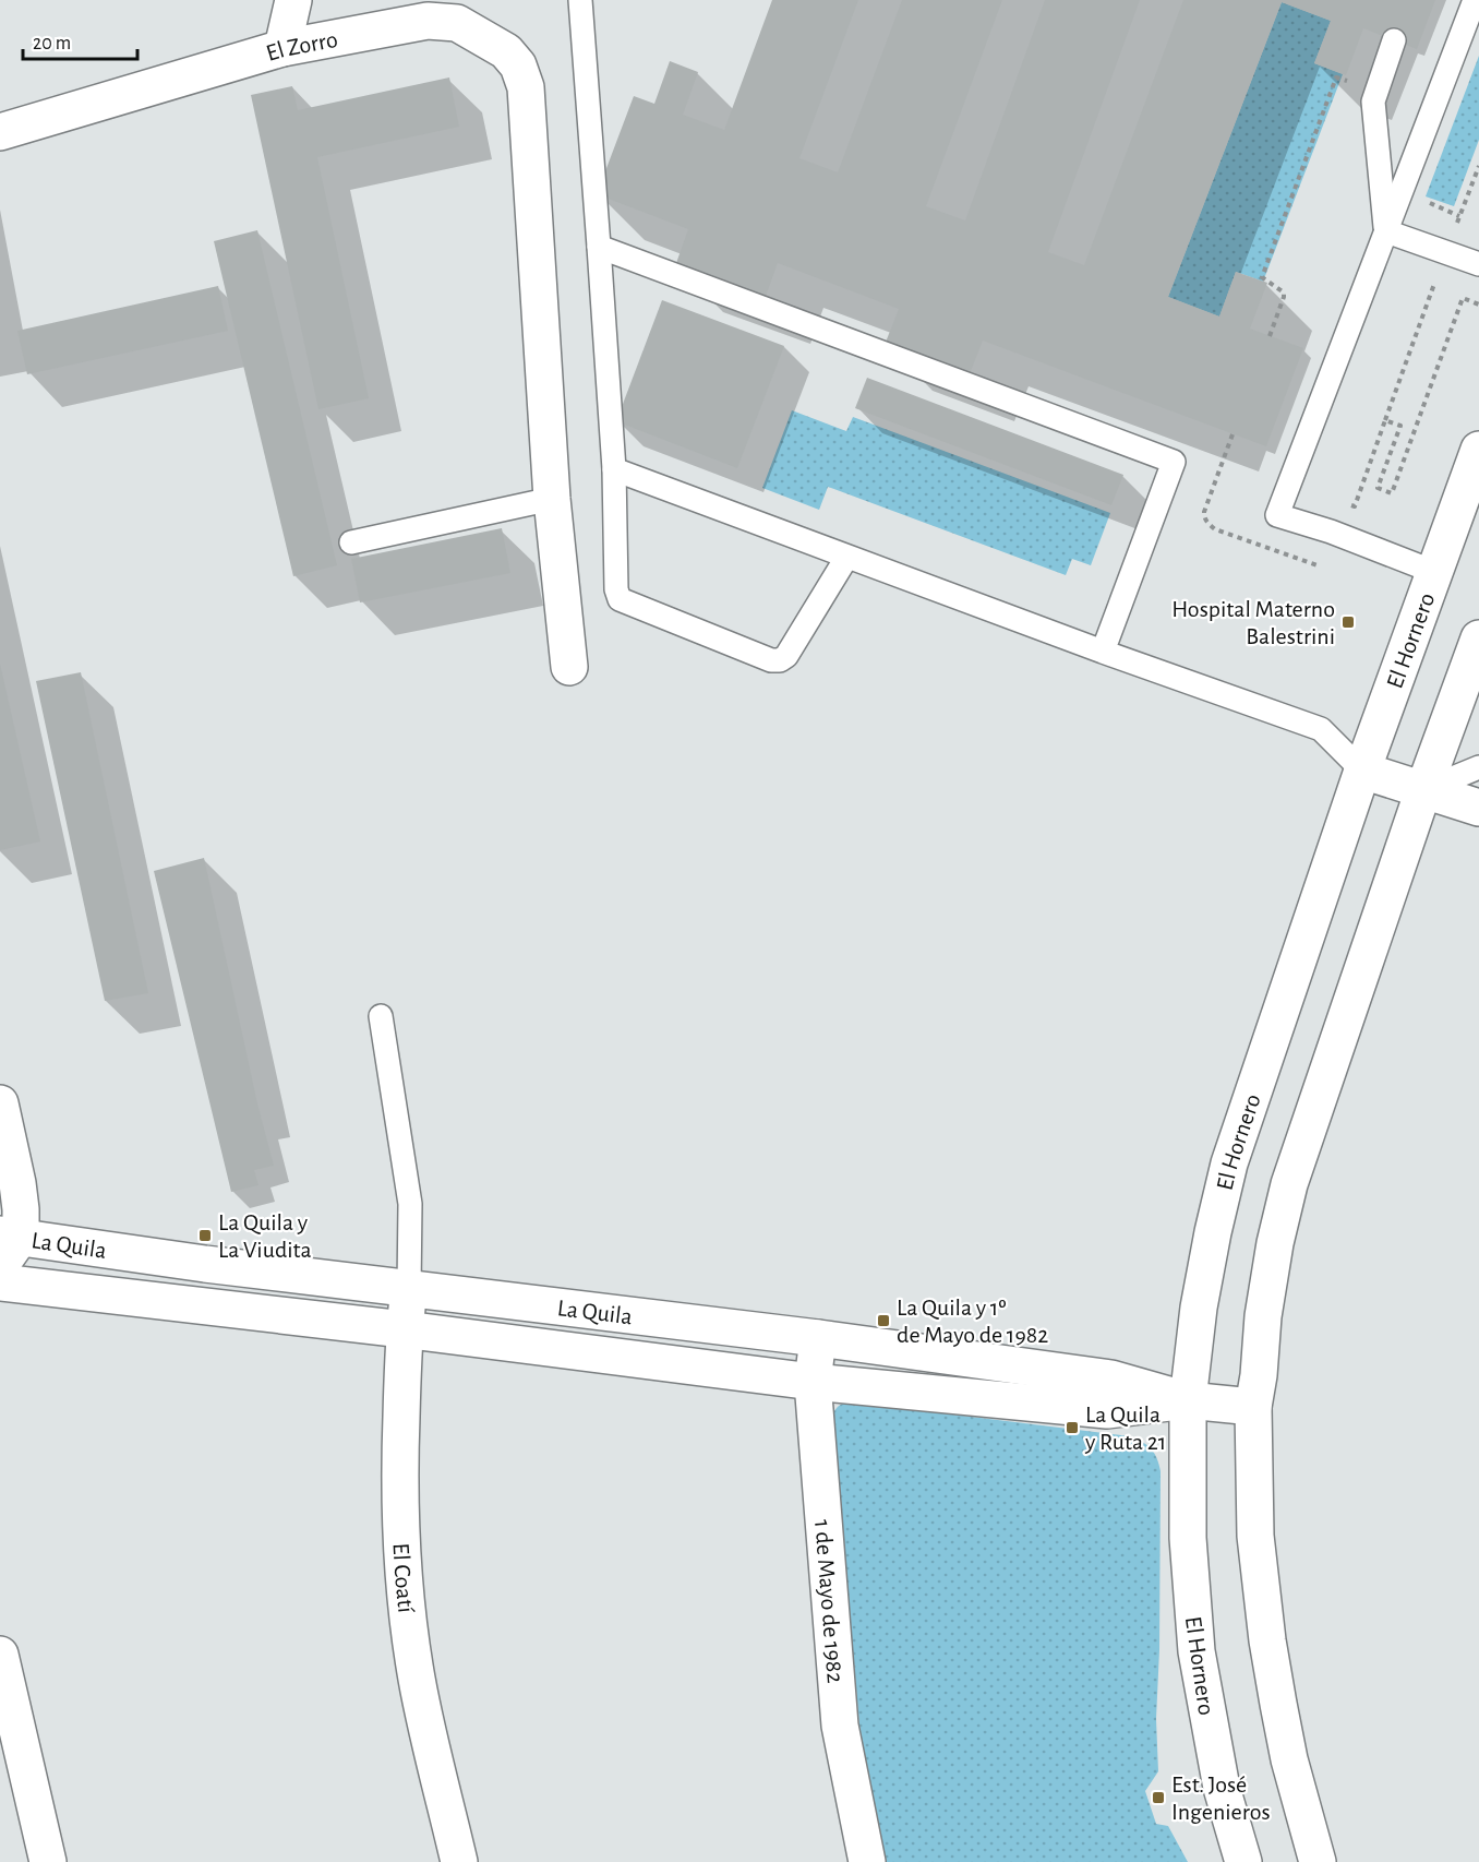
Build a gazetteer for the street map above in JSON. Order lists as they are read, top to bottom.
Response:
{
  "streets": {
    "main road": [
      "El Zorro",
      "El Hornero",
      "La Quila",
      "El Coatí",
      "1 de Mayo de 1982"
    ]
  },
  "crossings": [
    ["El Hornero", "La Quila"],
    ["La Quila", "El Coatí"],
    ["La Quila", "1 de Mayo de 1982"]
  ],
  "places": {
    "transit": [
      "Hospital Materno Balestrini",
      "La Quila y La Viudita",
      "La Quila y 1º de Mayo de 1982",
      "La Quila y Ruta 21",
      "Est. José Ingenieros"
    ]
  },
  "scale_bar": "20 m"
}
